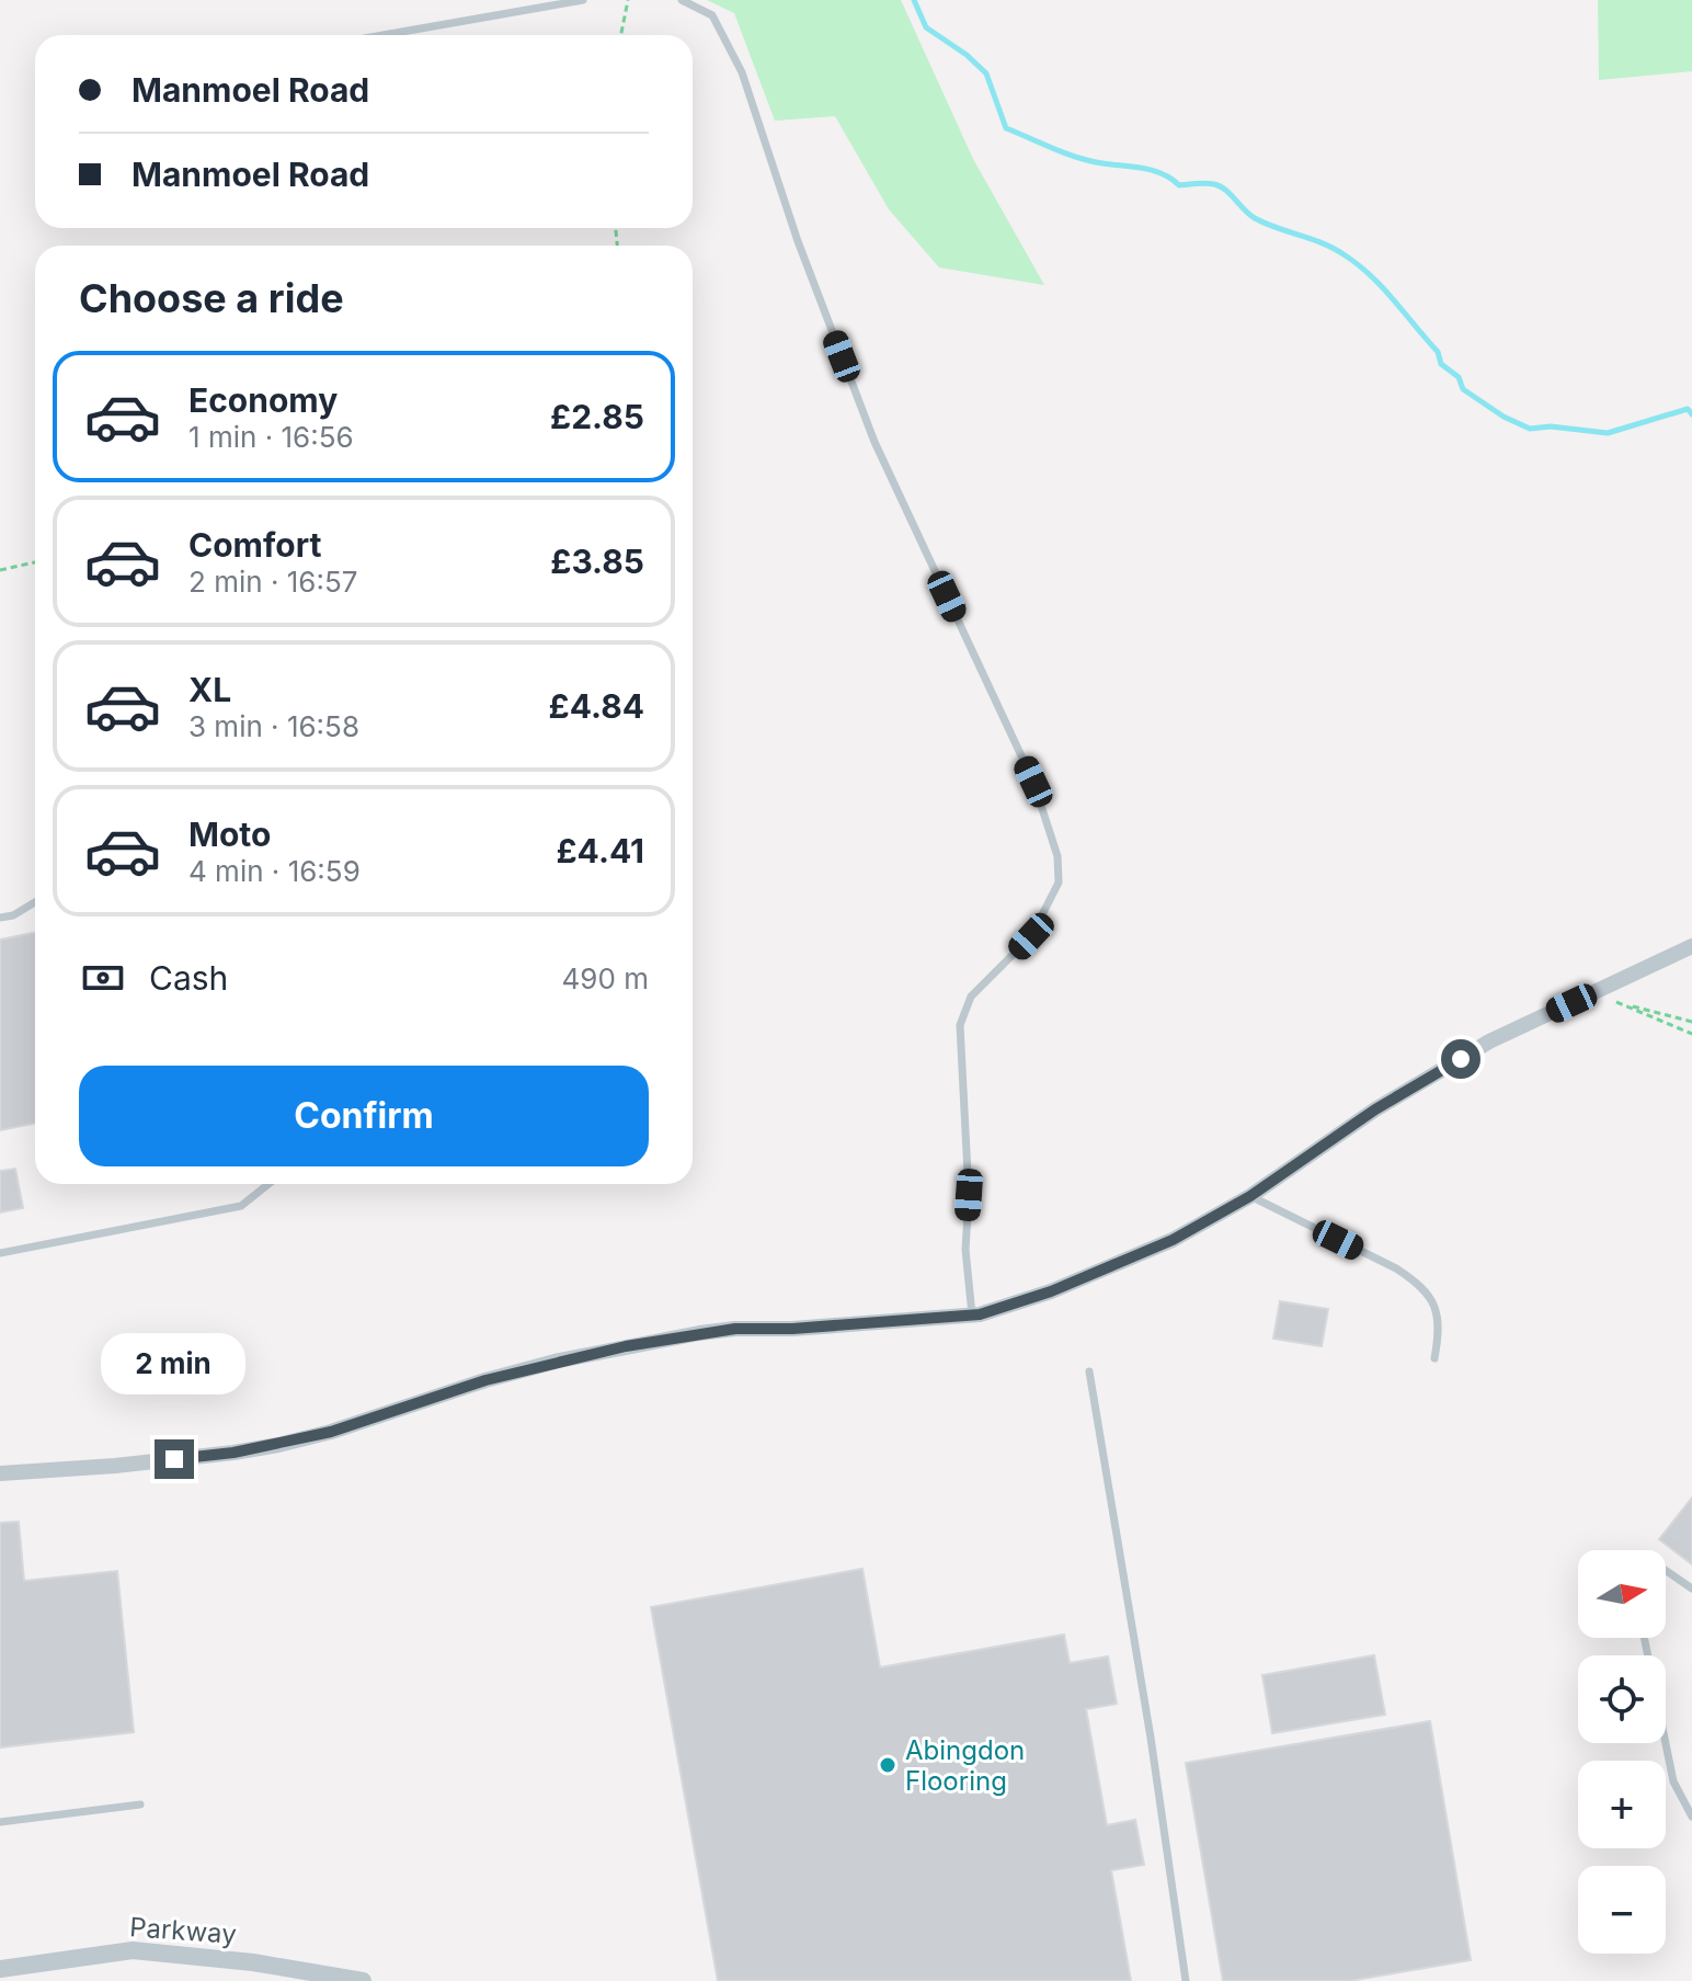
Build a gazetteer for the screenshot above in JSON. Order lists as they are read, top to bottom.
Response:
{
  "streets": {
    "street": ["Parkway"]
  },
  "places": ["Abingdon Flooring"],
  "north": "right",
  "page": {
    "banner": ["Manmoel Road", "Manmoel Road"],
    "heading": "Choose a ride",
    "list": [
      {
        "name": "Economy",
        "note": "1 min · 16:56",
        "value": "£2.85"
      },
      {
        "name": "Comfort",
        "note": "2 min · 16:57",
        "value": "£3.85"
      },
      {
        "name": "XL",
        "note": "3 min · 16:58",
        "value": "£4.84"
      },
      {
        "name": "Moto",
        "note": "4 min · 16:59",
        "value": "£4.41"
      }
    ],
    "pay": ["Cash", "490 m"],
    "buttons": "Confirm",
    "bubble": "2 min",
    "map_buttons": ["+", "−"]
  }
}
